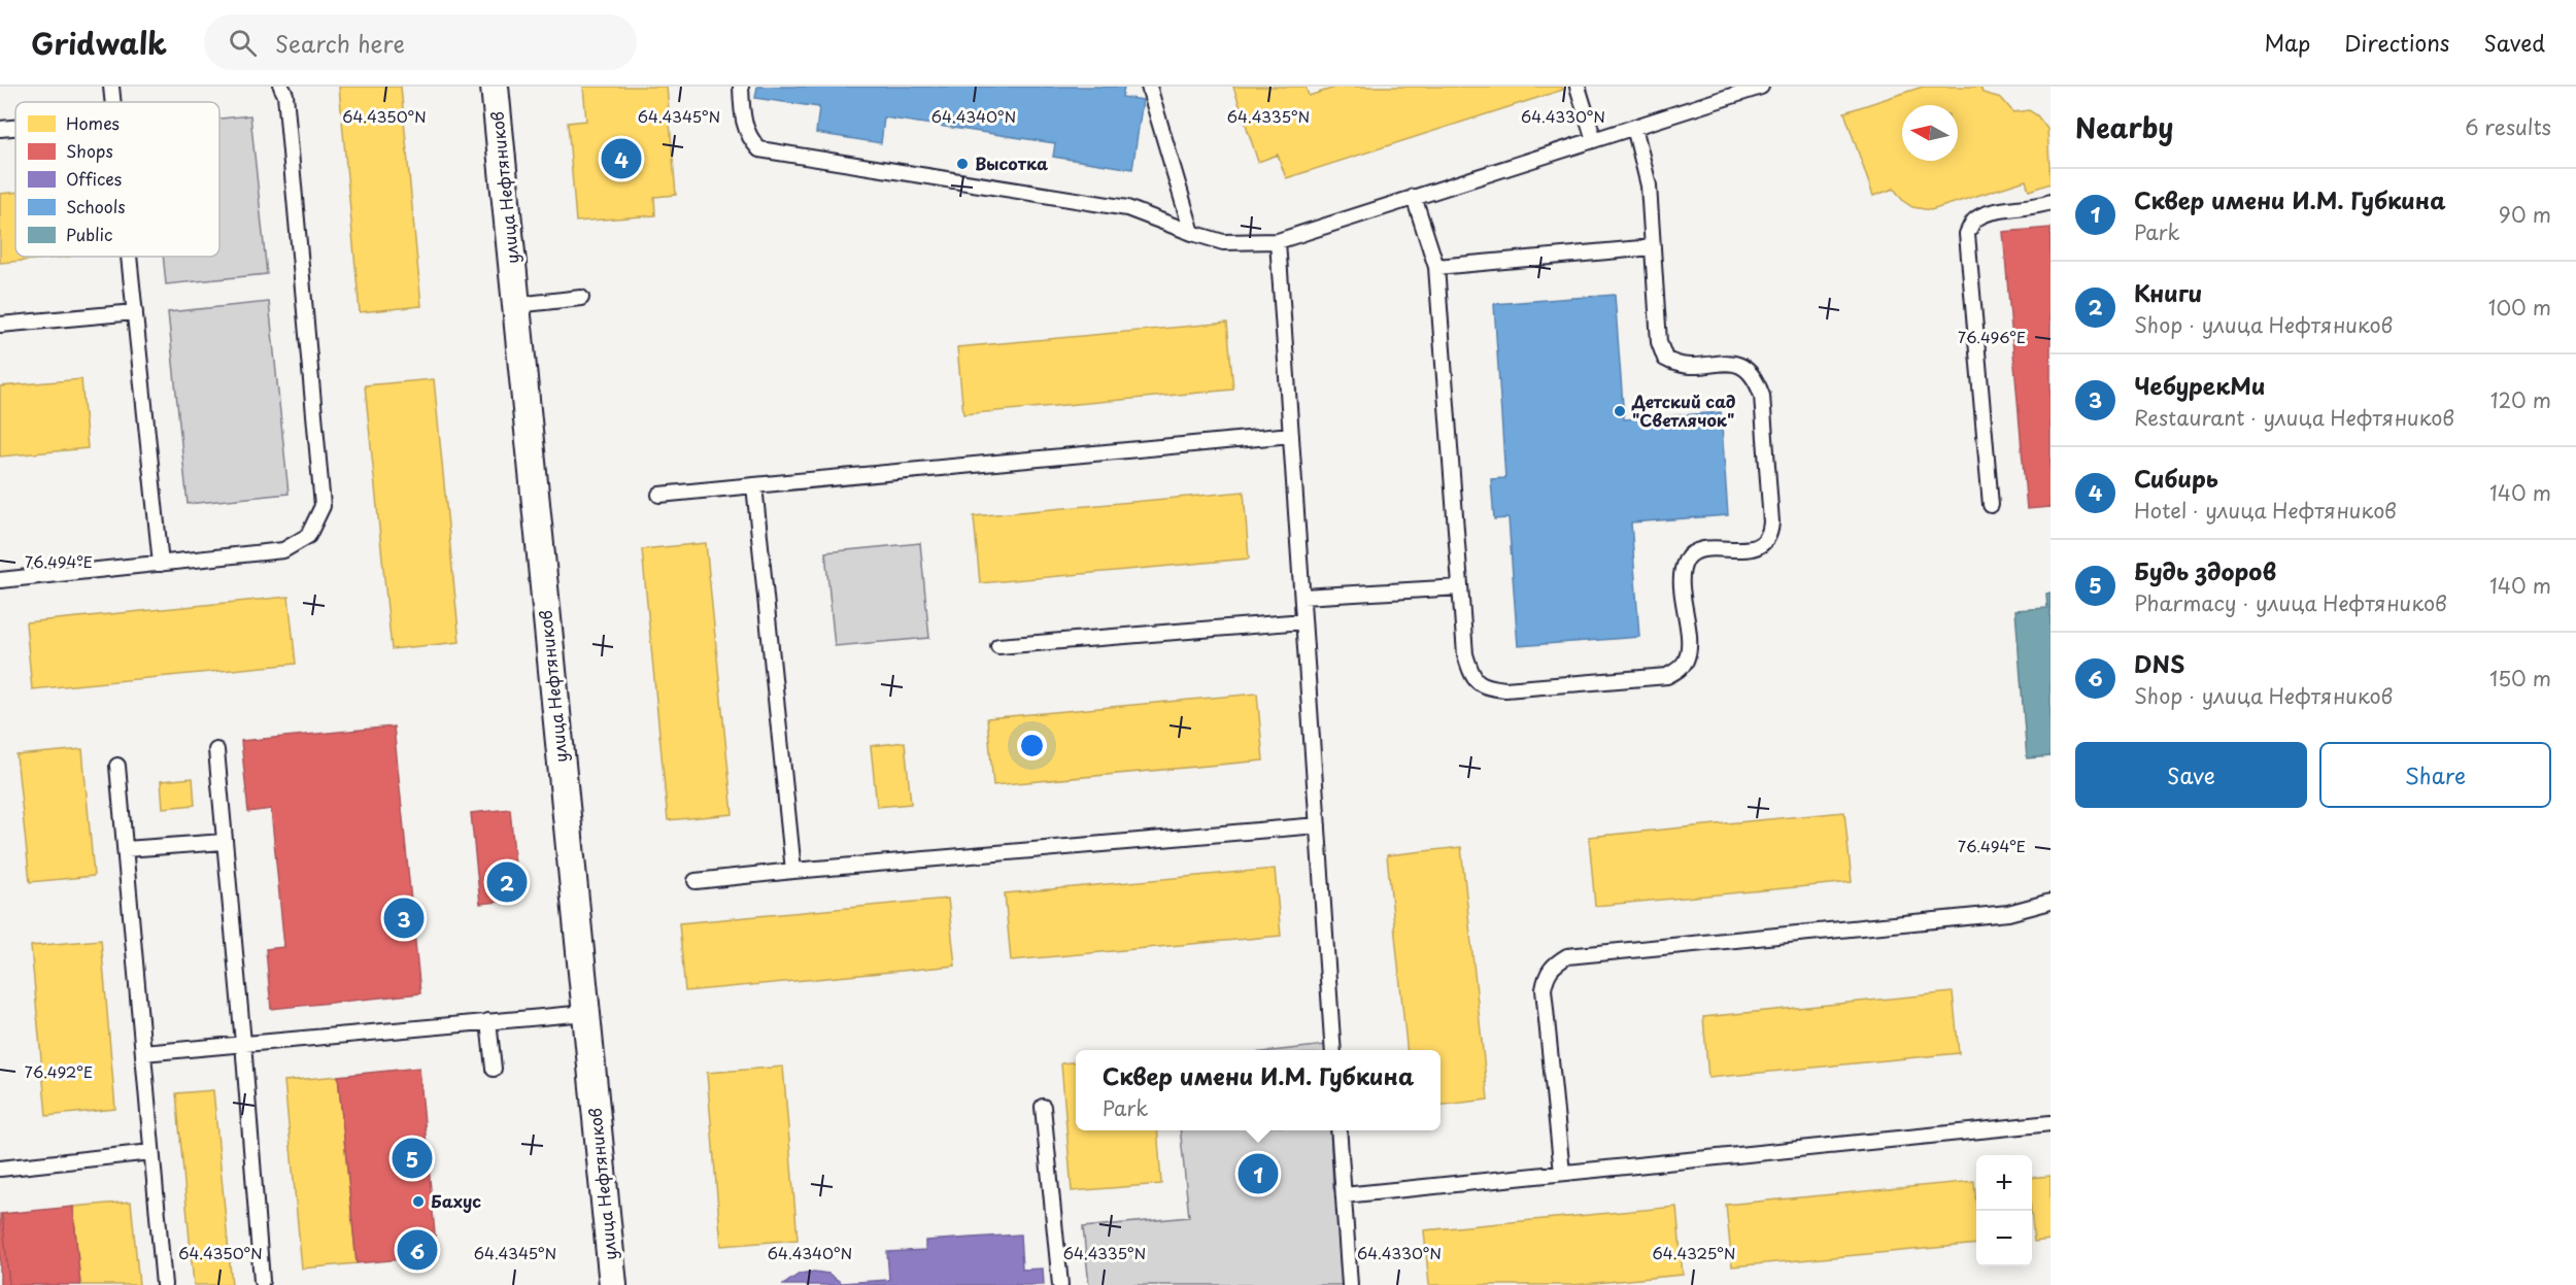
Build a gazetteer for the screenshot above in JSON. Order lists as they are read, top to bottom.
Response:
{
  "streets": {
    "street": ["улица Нефтяников"]
  },
  "places": ["Высотка", "Детский сад \"Светлячок\"", "Бахус"],
  "legend": [
    "Homes",
    "Shops",
    "Offices",
    "Schools",
    "Public"
  ],
  "north": "left",
  "page": {
    "header": "Gridwalk",
    "search": "Search here",
    "nav": ["Map", "Directions", "Saved"],
    "heading": ["Nearby", "6 results"],
    "pins": [
      "4",
      "2",
      "3",
      "5",
      "1",
      "6"
    ],
    "list": [
      {
        "mark": "1",
        "name": "Сквер имени И.М. Губкина",
        "note": "Park",
        "value": "90 m"
      },
      {
        "mark": "2",
        "name": "Книги",
        "note": "Shop · улица Нефтяников",
        "value": "100 m"
      },
      {
        "mark": "3",
        "name": "ЧебурекМи",
        "note": "Restaurant · улица Нефтяников",
        "value": "120 m"
      },
      {
        "mark": "4",
        "name": "Сибирь",
        "note": "Hotel · улица Нефтяников",
        "value": "140 m"
      },
      {
        "mark": "5",
        "name": "Будь здоров",
        "note": "Pharmacy · улица Нефтяников",
        "value": "140 m"
      },
      {
        "mark": "6",
        "name": "DNS",
        "note": "Shop · улица Нефтяников",
        "value": "150 m"
      }
    ],
    "buttons": ["Save", "Share"],
    "popup": ["Сквер имени И.М. Губкина", "Park"],
    "map_buttons": ["+", "−"]
  },
  "coordinates": [
    "64.4350°N",
    "64.4345°N",
    "64.4340°N",
    "64.4335°N",
    "64.4330°N",
    "76.496°E",
    "76.494°E",
    "76.492°E",
    "64.4325°N"
  ]
}
